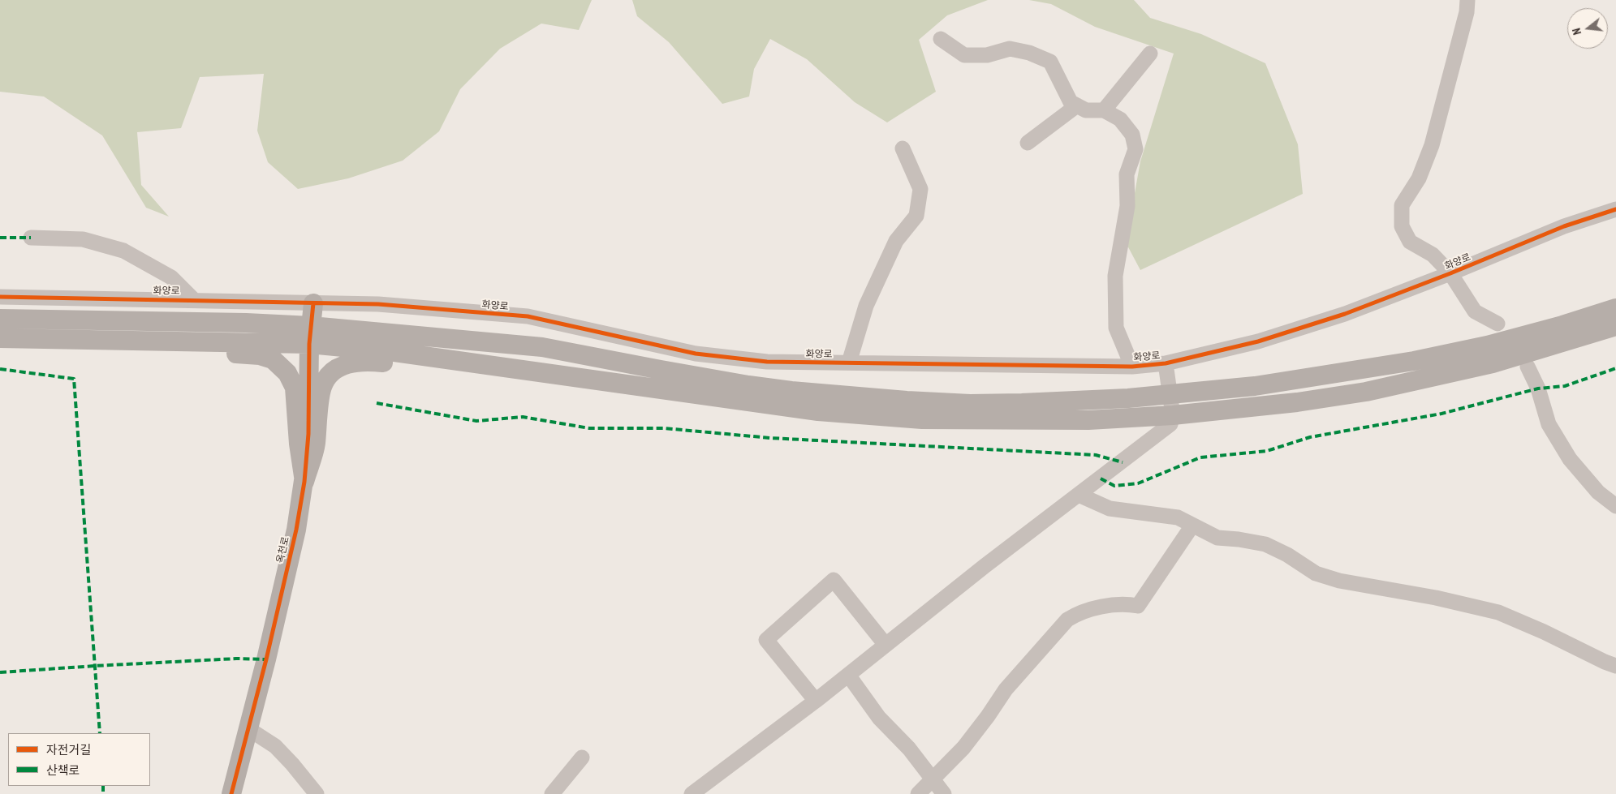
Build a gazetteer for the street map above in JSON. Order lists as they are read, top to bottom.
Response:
{
  "streets": {
    "main road": ["옥천로"],
    "street": ["화양로"]
  },
  "crossings": [
    ["화양로", "옥천로"]
  ],
  "legend": ["자전거길", "산책로"],
  "north": "left"
}
